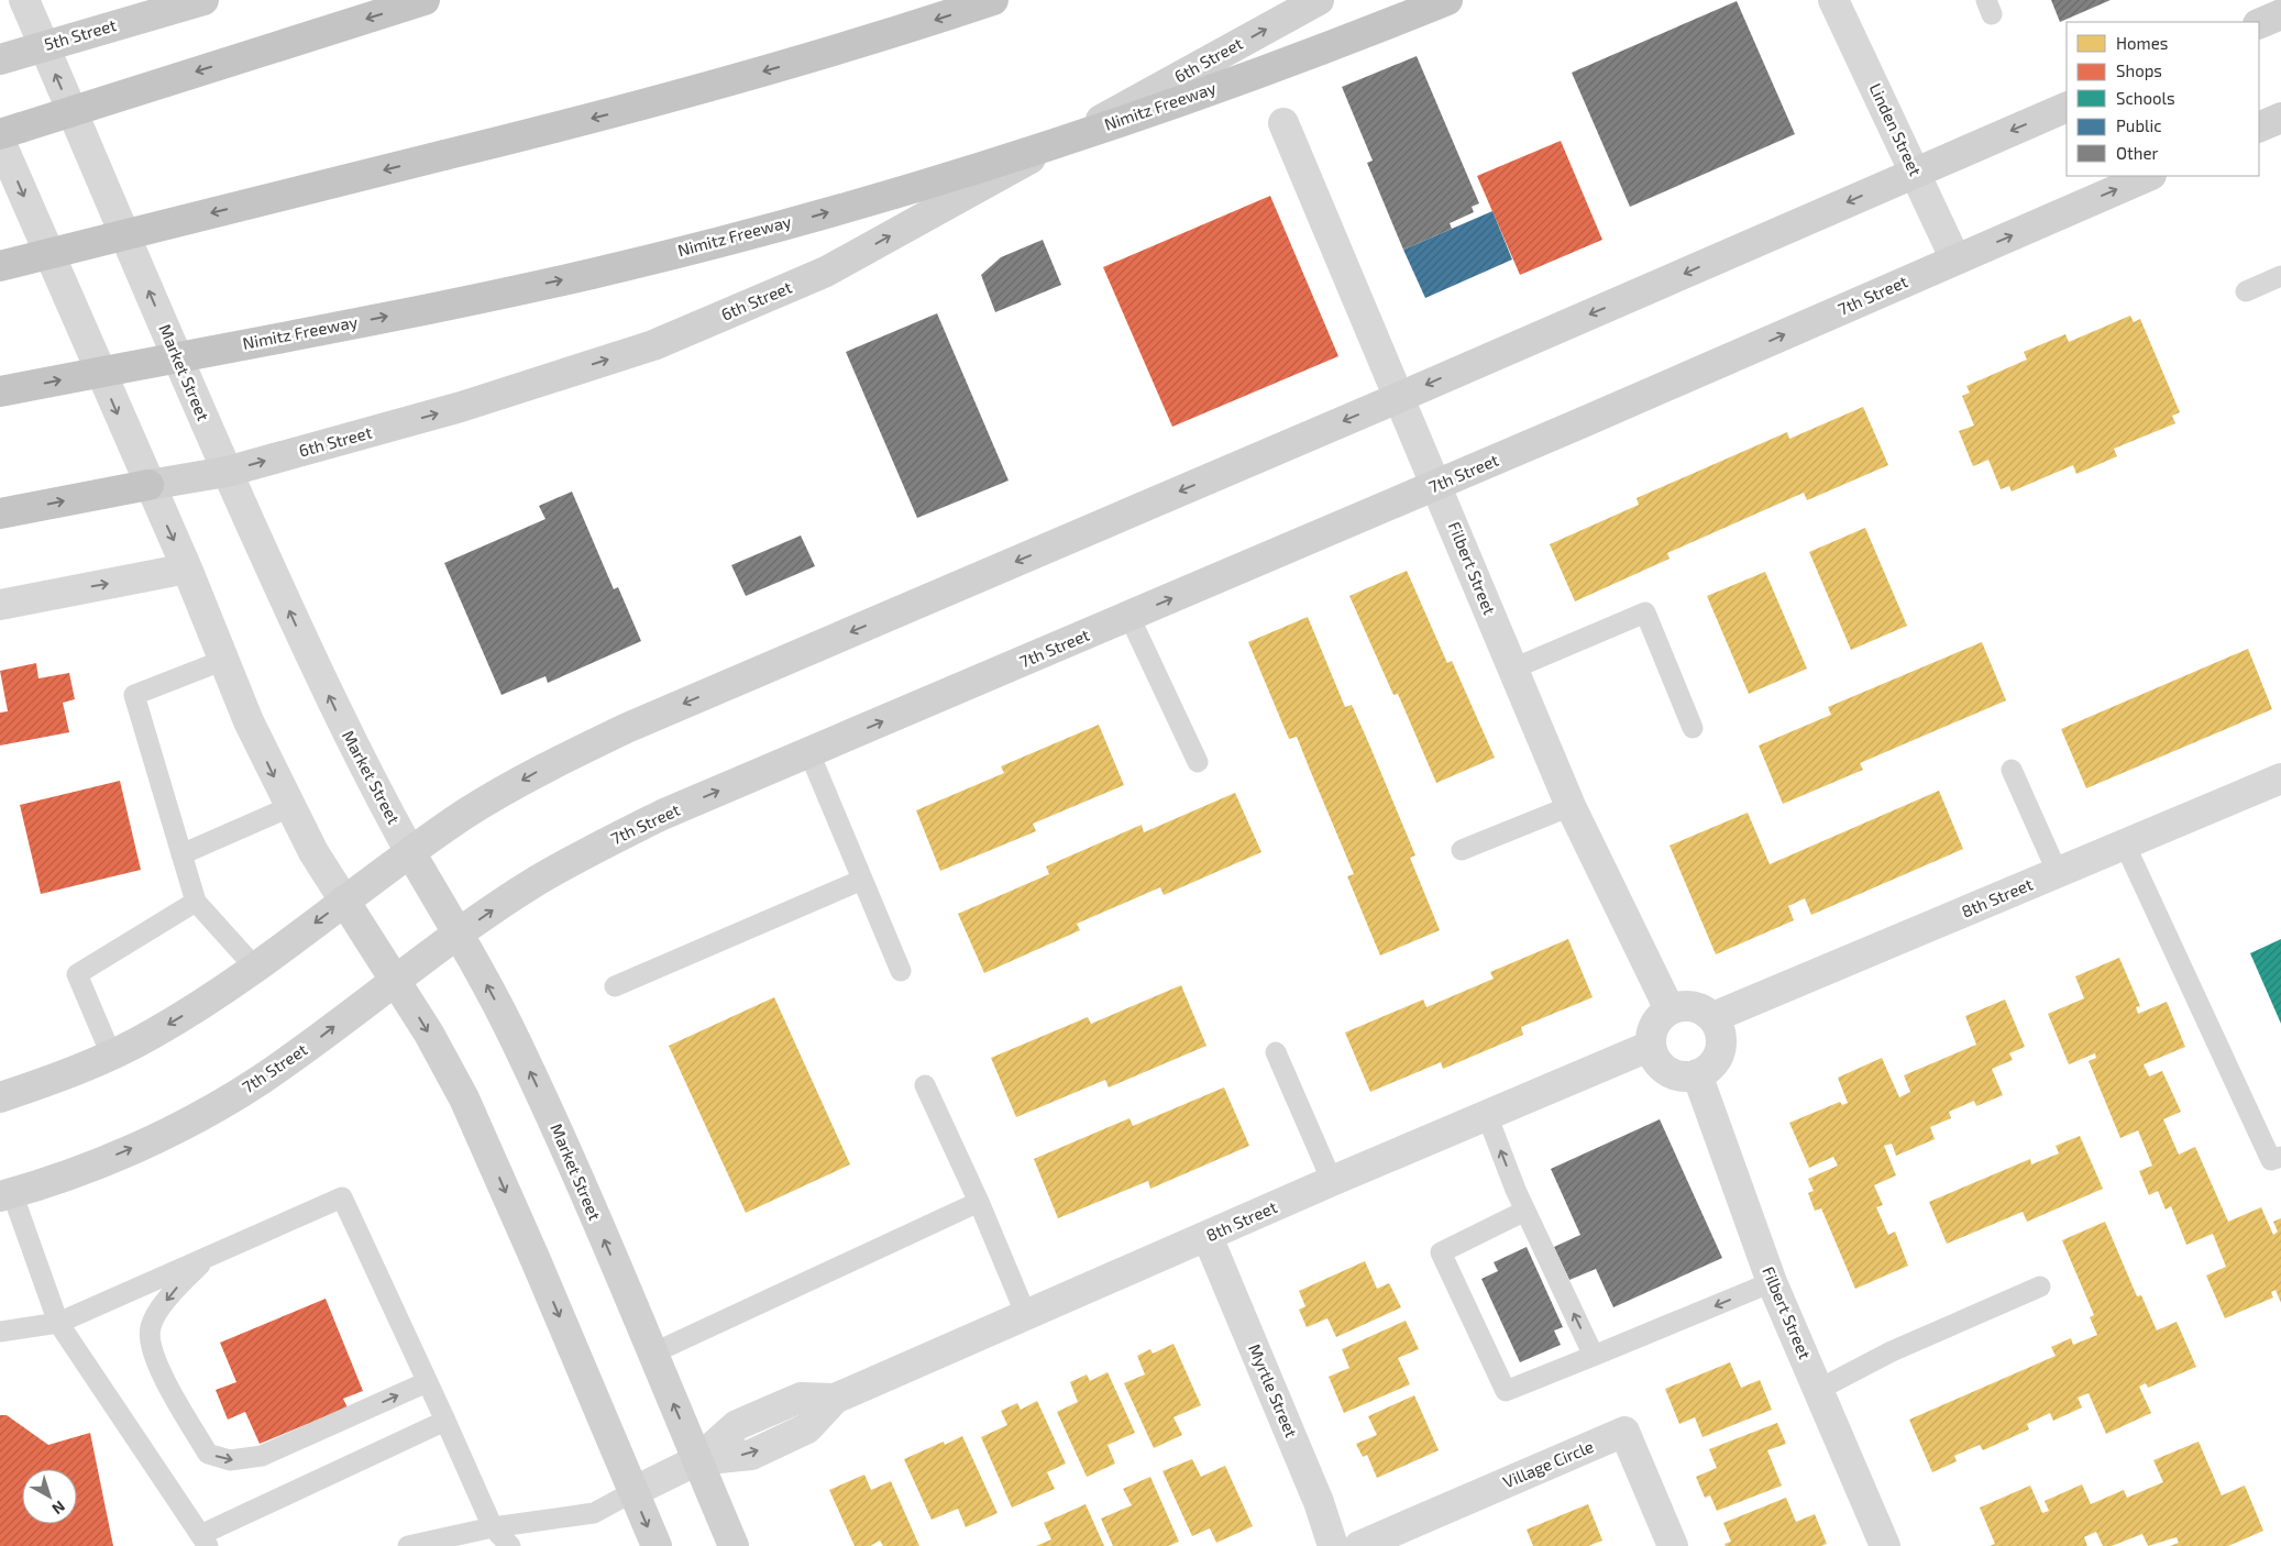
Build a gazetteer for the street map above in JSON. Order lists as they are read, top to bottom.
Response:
{
  "streets": {
    "highway": ["Nimitz Freeway"],
    "main road": [
      "5th Street",
      "6th Street",
      "7th Street",
      "Market Street"
    ],
    "street": [
      "Linden Street",
      "Filbert Street",
      "8th Street",
      "Myrtle Street",
      "Village Circle"
    ]
  },
  "crossings": [
    ["5th Street", "Market Street"],
    ["6th Street", "Market Street"],
    ["Linden Street", "7th Street"],
    ["7th Street", "Market Street"],
    ["7th Street", "Filbert Street"],
    ["Market Street", "8th Street"],
    ["Filbert Street", "8th Street"],
    ["8th Street", "Myrtle Street"]
  ],
  "one_way": ["6th Street"],
  "legend": [
    "Homes",
    "Shops",
    "Schools",
    "Public",
    "Other"
  ],
  "north": "bottom right"
}
